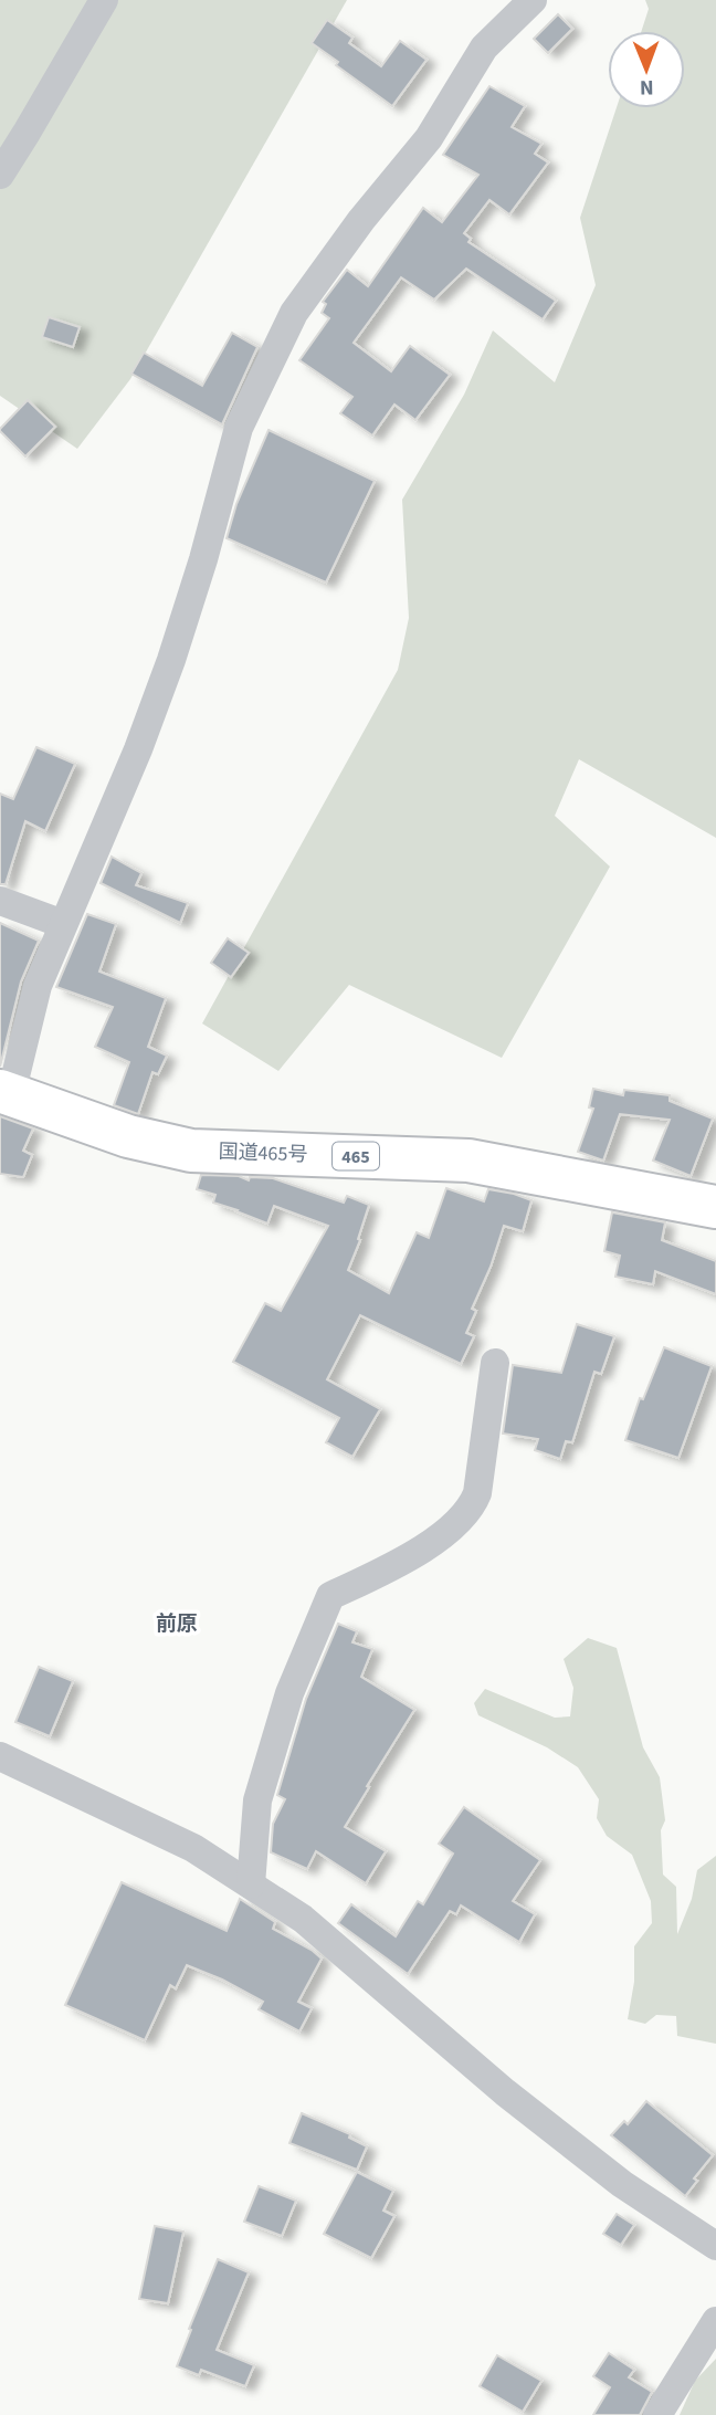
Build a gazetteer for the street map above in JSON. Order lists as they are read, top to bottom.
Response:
{
  "streets": {
    "highway": ["国道465号", "465"]
  },
  "districts": ["前原"],
  "north": "bottom"
}
